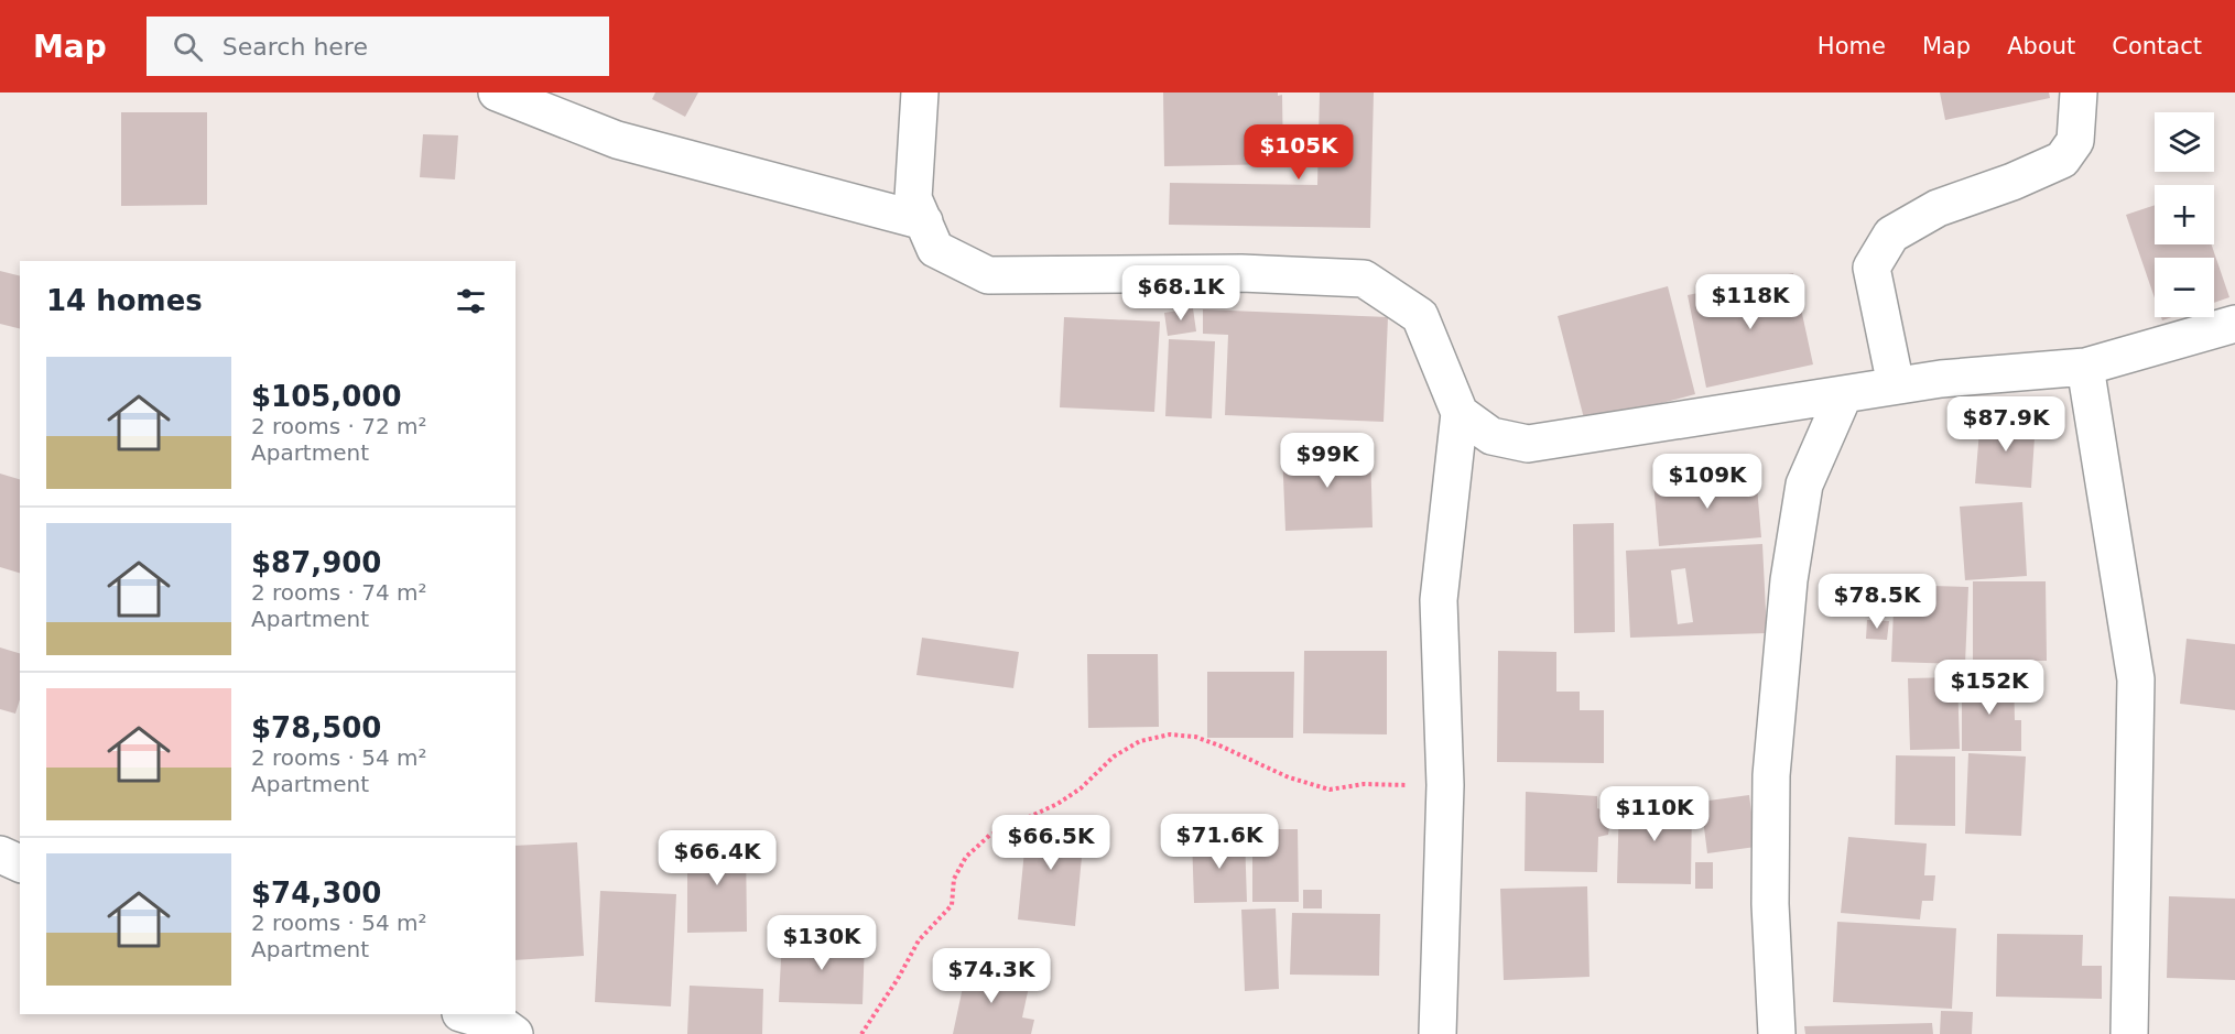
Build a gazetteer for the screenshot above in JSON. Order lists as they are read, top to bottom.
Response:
{
  "page": {
    "header": "Map",
    "search": "Search here",
    "nav": [
      "Home",
      "Map",
      "About",
      "Contact"
    ],
    "map_buttons": ["+", "−"],
    "price": [
      "$105K",
      "$68.1K",
      "$118K",
      "$87.9K",
      "$99K",
      "$109K",
      "$78.5K",
      "$152K",
      "$110K",
      "$71.6K",
      "$66.5K",
      "$66.4K",
      "$130K",
      "$74.3K"
    ],
    "heading": "14 homes",
    "list": [
      {
        "name": "$105,000",
        "note": "2 rooms · 72 m² · Apartment"
      },
      {
        "name": "$87,900",
        "note": "2 rooms · 74 m² · Apartment"
      },
      {
        "name": "$78,500",
        "note": "2 rooms · 54 m² · Apartment"
      },
      {
        "name": "$74,300",
        "note": "2 rooms · 54 m² · Apartment"
      }
    ]
  }
}
